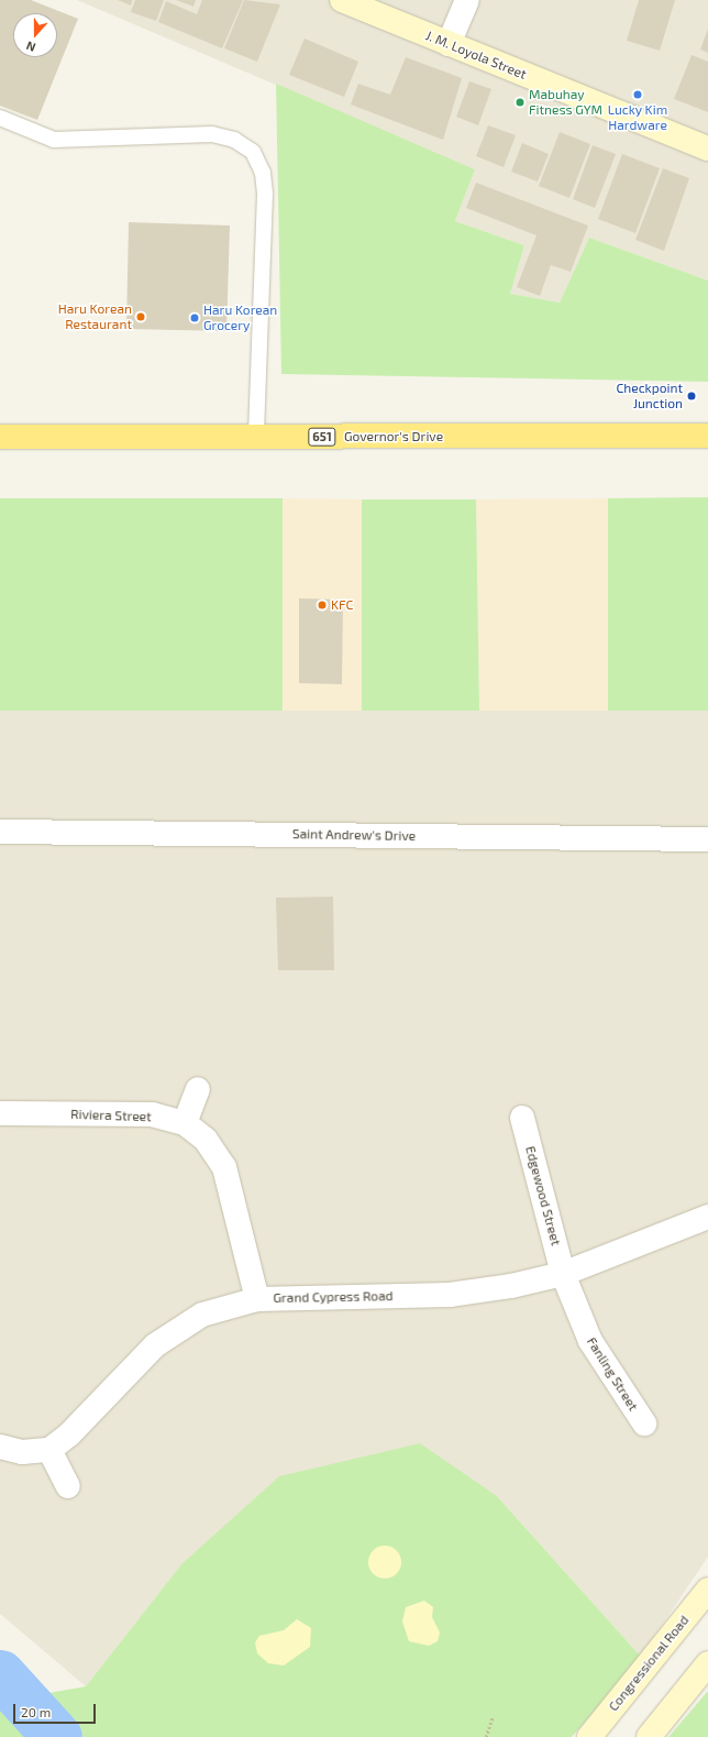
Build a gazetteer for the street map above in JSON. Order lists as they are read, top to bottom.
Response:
{
  "streets": {
    "highway": ["651", "Governor's Drive"],
    "main road": ["J. M. Loyola Street", "Congressional Road"],
    "street": [
      "Saint Andrew's Drive",
      "Riviera Street",
      "Edgewood Street",
      "Grand Cypress Road",
      "Fanling Street"
    ]
  },
  "crossings": [
    ["Riviera Street", "Grand Cypress Road"],
    ["Edgewood Street", "Grand Cypress Road"],
    ["Edgewood Street", "Fanling Street"],
    ["Grand Cypress Road", "Fanling Street"]
  ],
  "places": [
    "Lucky Kim Hardware",
    "Mabuhay Fitness GYM",
    "Haru Korean Restaurant",
    "Haru Korean Grocery",
    "Checkpoint Junction",
    "KFC"
  ],
  "scale_bar": "20 m",
  "north": "bottom"
}
